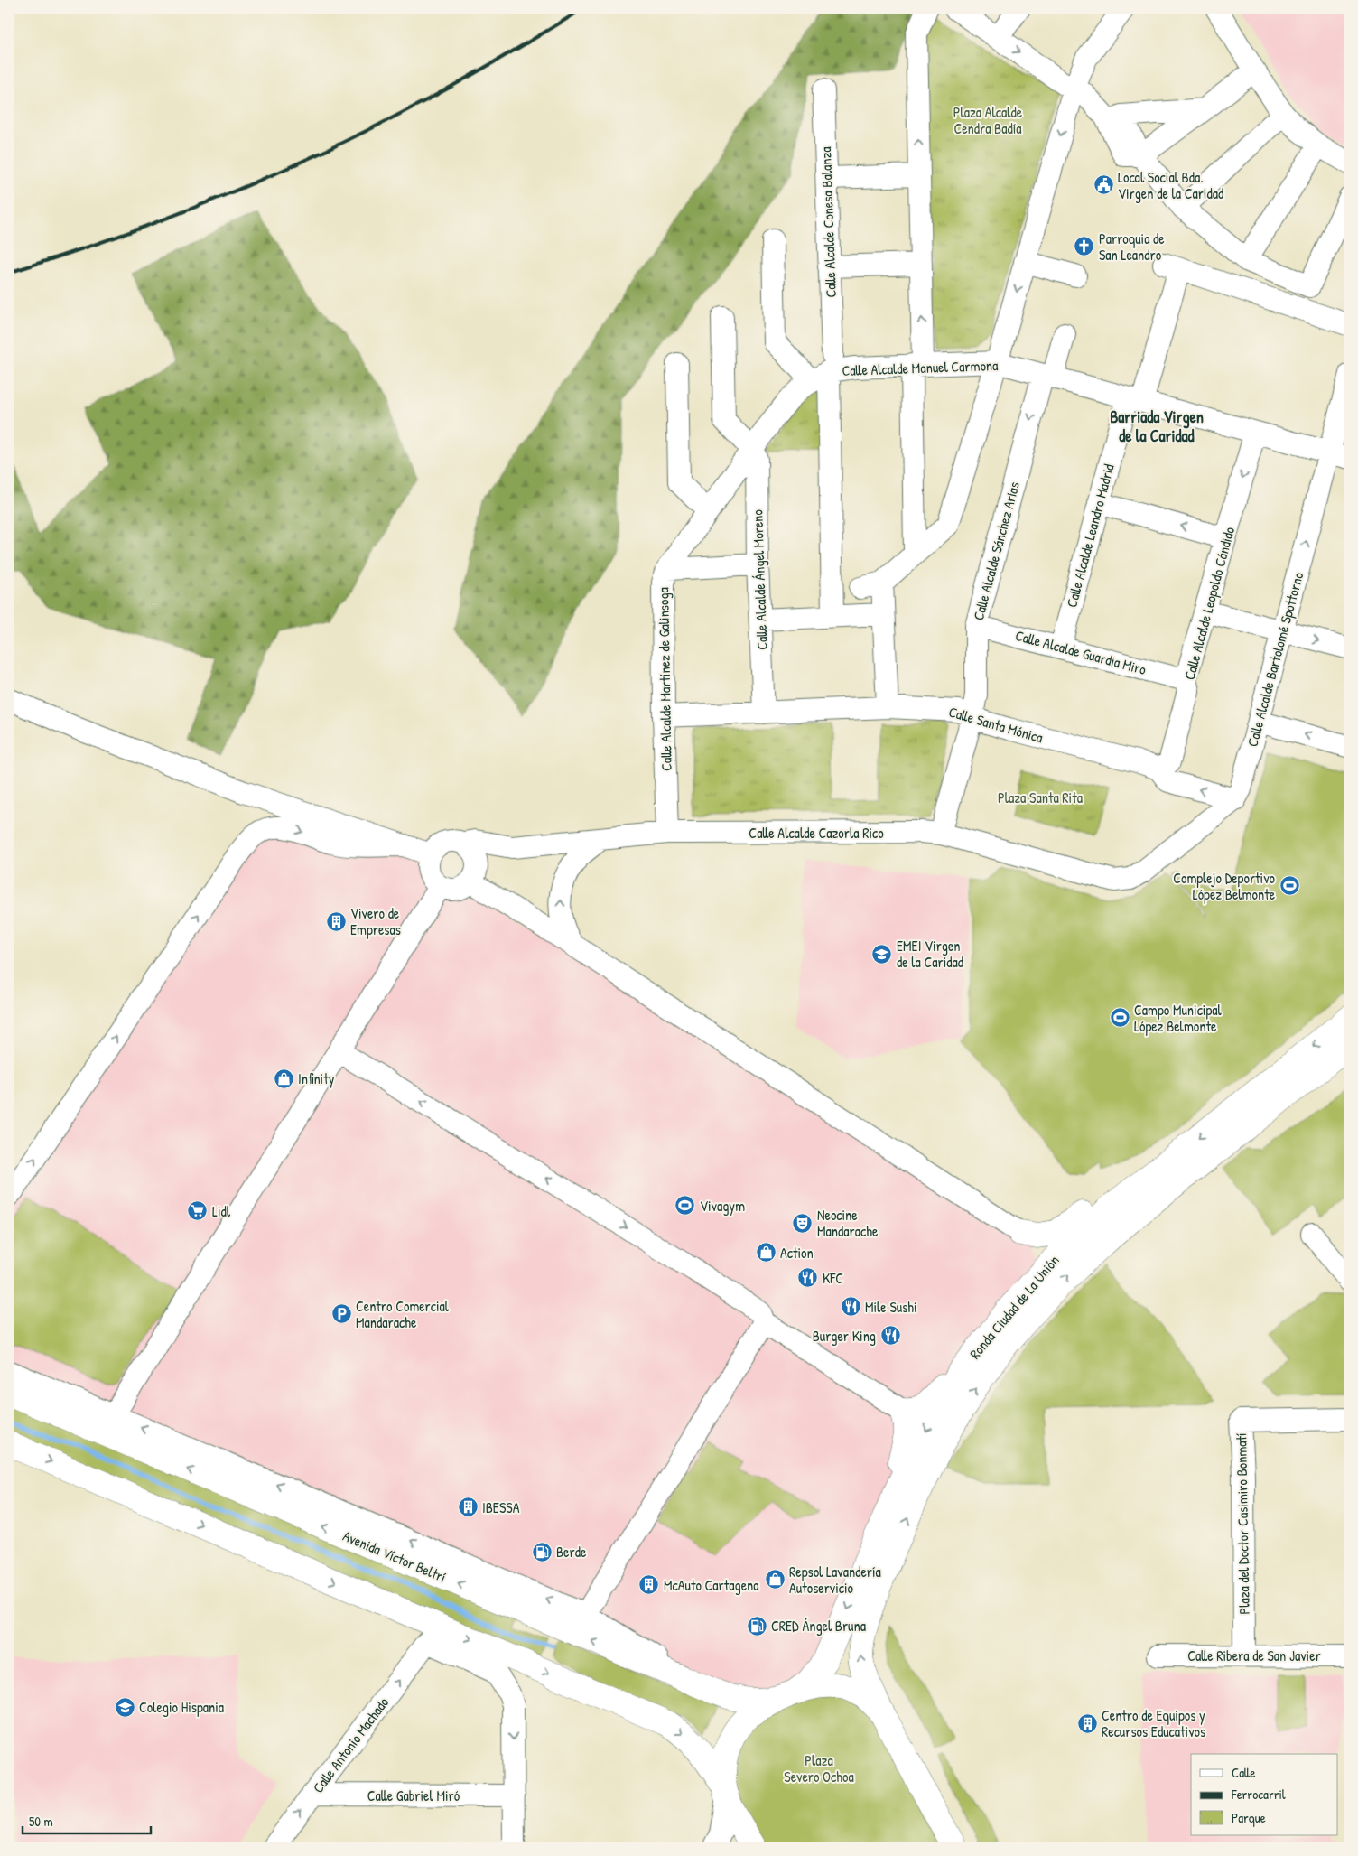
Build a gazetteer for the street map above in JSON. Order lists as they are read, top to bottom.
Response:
{
  "streets": {
    "main road": ["Ronda Ciudad de La Unión", "Avenida Víctor Beltrí"],
    "street": [
      "Calle Alcalde Conesa Balanza",
      "Calle Alcalde Manuel Carmona",
      "Calle Alcalde Leandro Madrid",
      "Calle Alcalde Sánchez Arias",
      "Calle Alcalde Ángel Moreno",
      "Calle Alcalde Leopoldo Cándido",
      "Calle Alcalde Guardia Miro",
      "Calle Alcalde Bartolomé Spottorno",
      "Calle Alcalde Martínez de Galinsoga",
      "Calle Santa Mónica",
      "Calle Alcalde Cazorla Rico",
      "Plaza del Doctor Casimiro Bonmatí",
      "Calle Ribera de San Javier",
      "Calle Antonio Machado",
      "Calle Gabriel Miró"
    ]
  },
  "crossings": [
    ["Calle Alcalde Conesa Balanza", "Calle Alcalde Manuel Carmona"],
    ["Calle Alcalde Conesa Balanza", "Calle Alcalde Martínez de Galinsoga"],
    ["Calle Alcalde Manuel Carmona", "Calle Alcalde Leandro Madrid"],
    ["Calle Alcalde Manuel Carmona", "Calle Alcalde Sánchez Arias"],
    ["Calle Alcalde Manuel Carmona", "Calle Alcalde Leopoldo Cándido"],
    ["Calle Alcalde Manuel Carmona", "Calle Alcalde Bartolomé Spottorno"],
    ["Calle Alcalde Manuel Carmona", "Calle Alcalde Martínez de Galinsoga"],
    ["Calle Alcalde Leandro Madrid", "Calle Alcalde Guardia Miro"],
    ["Calle Alcalde Sánchez Arias", "Calle Alcalde Guardia Miro"],
    ["Calle Alcalde Sánchez Arias", "Calle Santa Mónica"],
    ["Calle Alcalde Sánchez Arias", "Calle Alcalde Cazorla Rico"],
    ["Calle Alcalde Ángel Moreno", "Calle Alcalde Martínez de Galinsoga"],
    ["Calle Alcalde Ángel Moreno", "Calle Santa Mónica"],
    ["Calle Alcalde Leopoldo Cándido", "Calle Alcalde Guardia Miro"],
    ["Calle Alcalde Leopoldo Cándido", "Calle Santa Mónica"],
    ["Calle Alcalde Bartolomé Spottorno", "Calle Santa Mónica"],
    ["Calle Alcalde Bartolomé Spottorno", "Calle Alcalde Cazorla Rico"],
    ["Calle Alcalde Martínez de Galinsoga", "Calle Santa Mónica"],
    ["Calle Alcalde Martínez de Galinsoga", "Calle Alcalde Cazorla Rico"],
    ["Calle Santa Mónica", "Calle Alcalde Cazorla Rico"],
    ["Ronda Ciudad de La Unión", "Avenida Víctor Beltrí"],
    ["Plaza del Doctor Casimiro Bonmatí", "Calle Ribera de San Javier"],
    ["Calle Antonio Machado", "Calle Gabriel Miró"]
  ],
  "one_way": ["Calle Alcalde Bartolomé Spottorno"],
  "districts": ["Barriada Virgen de la Caridad"],
  "parks": ["Plaza Alcalde Cendra Badía", "Plaza Santa Rita", "Plaza Severo Ochoa"],
  "places": {
    "public building": ["Local Social Bda. Virgen de la Caridad"],
    "church": ["Parroquia de San Leandro"],
    "sports": ["Complejo Deportivo López Belmonte", "Campo Municipal López Belmonte", "Vivagym"],
    "building": [
      "Vivero de Empresas",
      "IBESSA",
      "McAuto Cartagena",
      "Centro de Equipos y Recursos Educativos"
    ],
    "school or university": ["EMEI Virgen de la Caridad", "Colegio Hispania"],
    "shop": ["Infinity", "Action", "Repsol Lavandería Autoservicio"],
    "supermarket": ["Lidl"],
    "theatre": ["Neocine Mandarache"],
    "restaurant": ["KFC", "Mile Sushi", "Burger King"],
    "parking": ["Centro Comercial Mandarache"],
    "fuel station": ["Berde", "CRED Ángel Bruna"]
  },
  "legend": ["Calle", "Ferrocarril", "Parque"],
  "scale_bar": "50 m"
}
